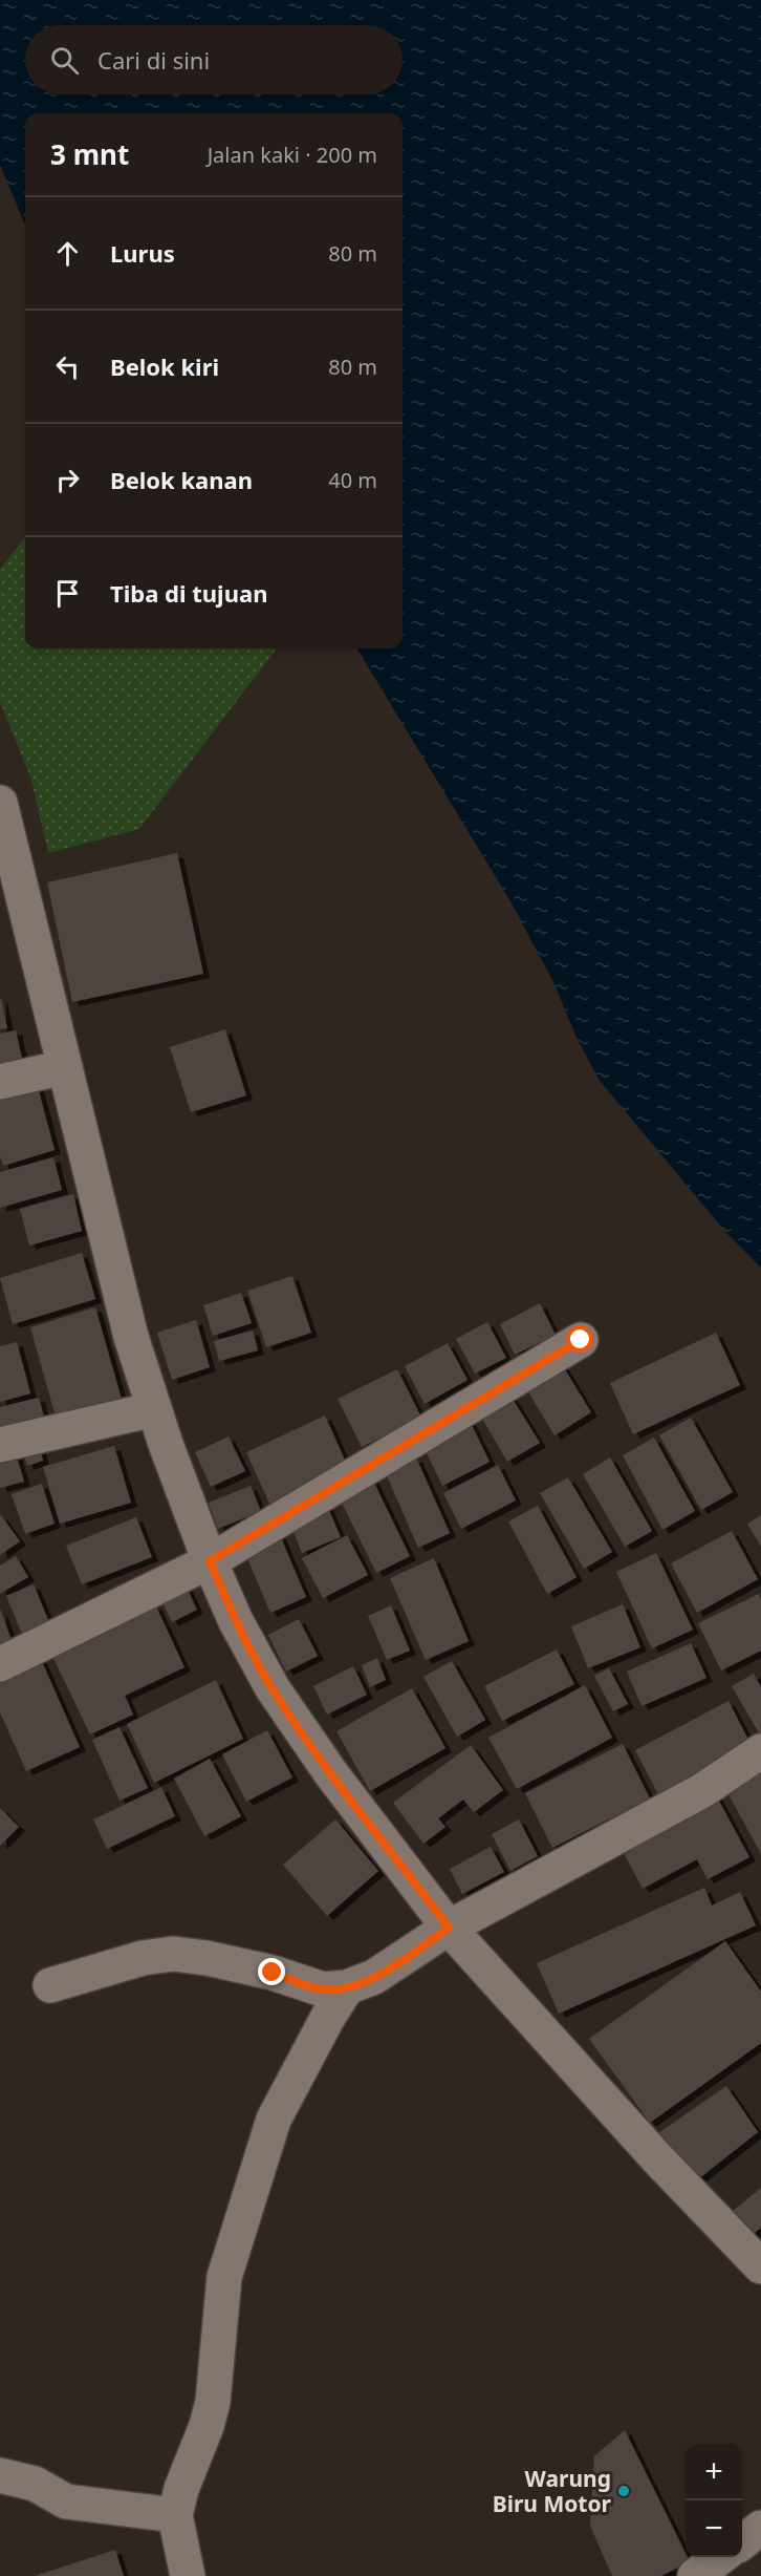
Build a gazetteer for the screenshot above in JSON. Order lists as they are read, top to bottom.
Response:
{
  "places": ["Warung Biru Motor"],
  "page": {
    "search": "Cari di sini",
    "heading": ["3 mnt", "Jalan kaki · 200 m"],
    "list": [
      ["Lurus", "80 m"],
      ["Belok kiri", "80 m"],
      ["Belok kanan", "40 m"],
      "Tiba di tujuan"
    ],
    "map_buttons": ["+", "−"]
  }
}
